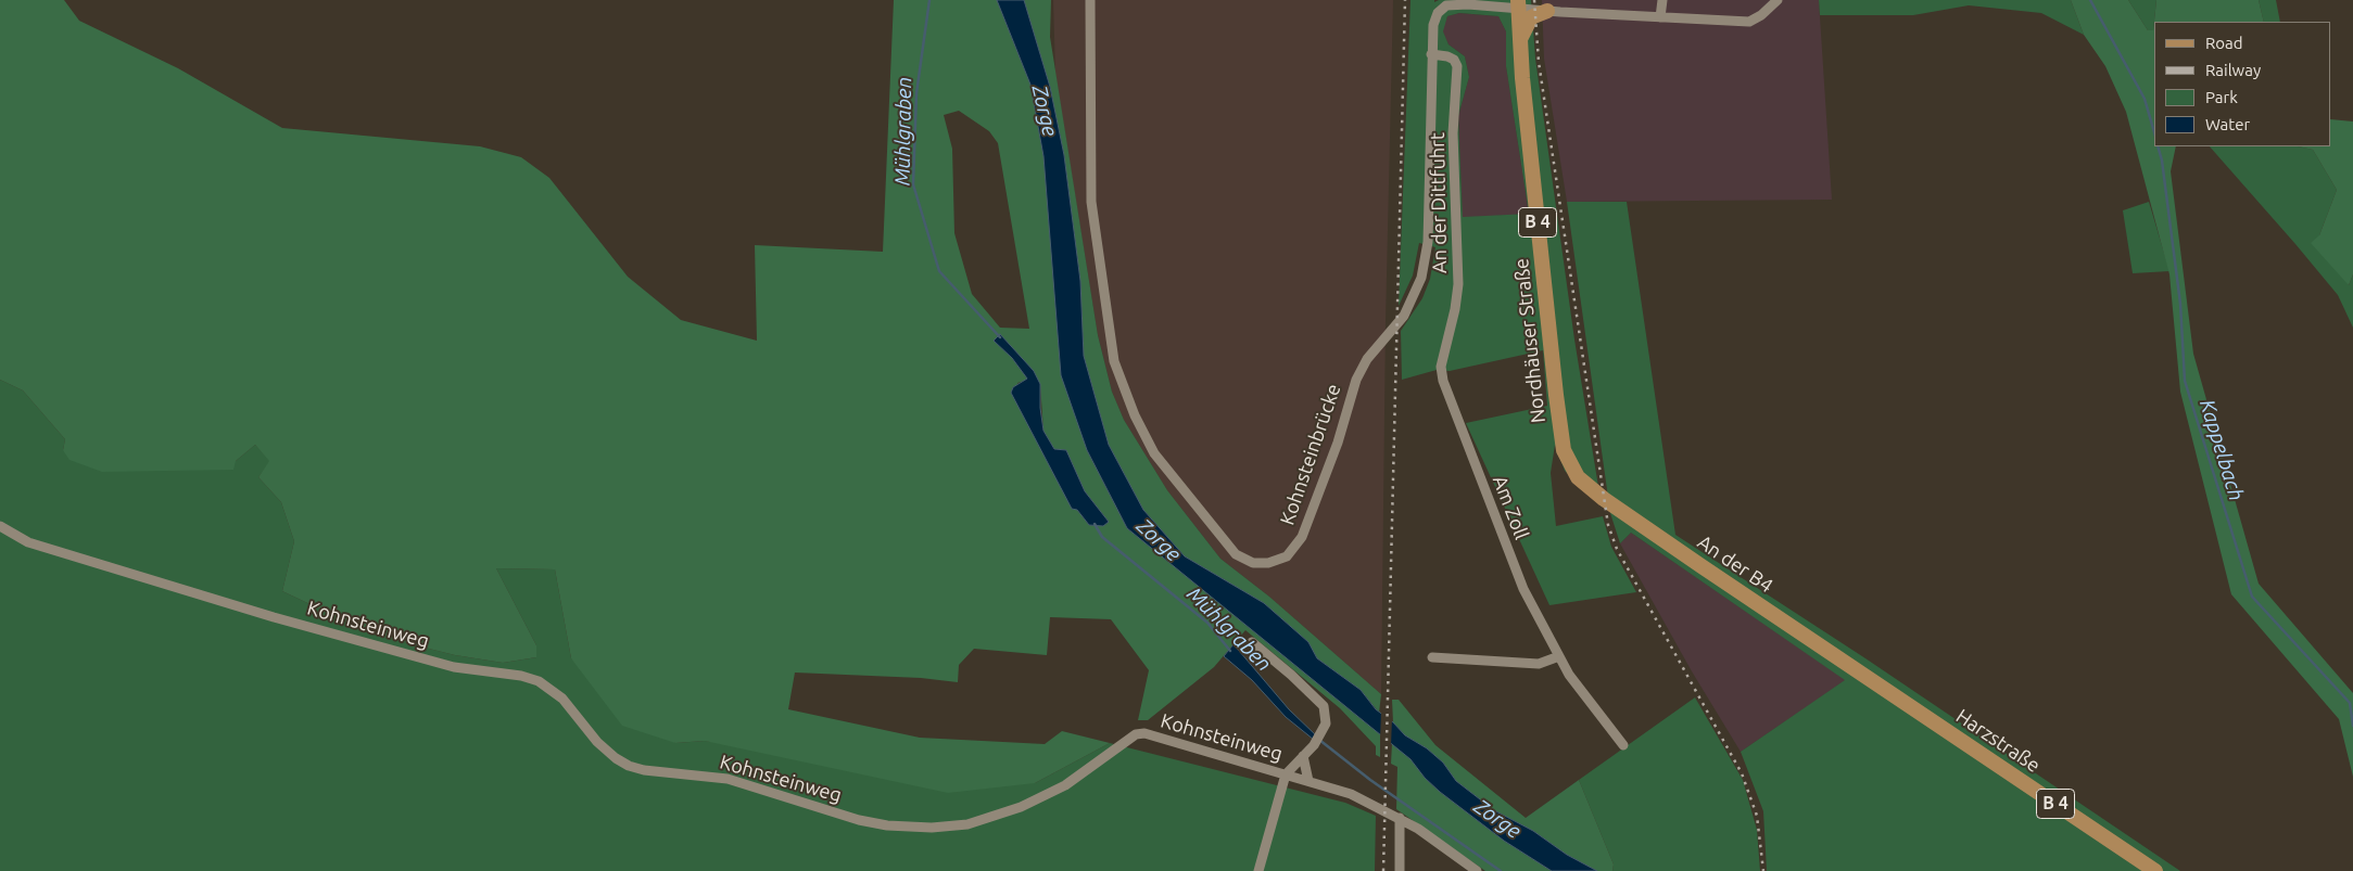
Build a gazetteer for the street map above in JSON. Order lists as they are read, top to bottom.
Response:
{
  "streets": {
    "main road": [
      "B 4",
      "Nordhäuser Straße",
      "An der B4",
      "Harzstraße"
    ],
    "street": [
      "An der Dittfuhrt",
      "Kohnsteinbrücke",
      "Am Zoll",
      "Kohnsteinweg"
    ]
  },
  "crossings": [
    ["An der Dittfuhrt", "Kohnsteinbrücke"],
    ["An der Dittfuhrt", "Am Zoll"],
    ["Nordhäuser Straße", "Kohnsteinbrücke"],
    ["Nordhäuser Straße", "An der B4"],
    ["An der B4", "Harzstraße"]
  ],
  "water": ["Zorge", "Mühlgraben", "Kappelbach"],
  "legend": [
    "Road",
    "Railway",
    "Park",
    "Water"
  ]
}
